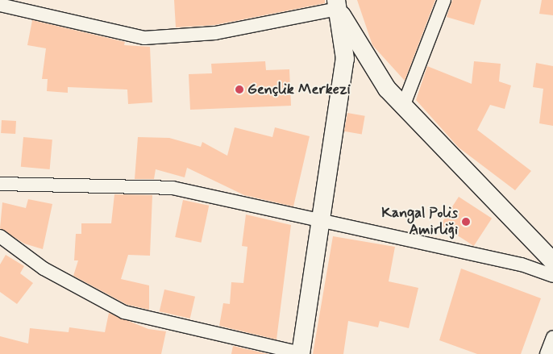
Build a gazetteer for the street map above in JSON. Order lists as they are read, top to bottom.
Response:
{
  "places": ["Gençlik Merkezi", "Kangal Polis Amirliği"]
}
